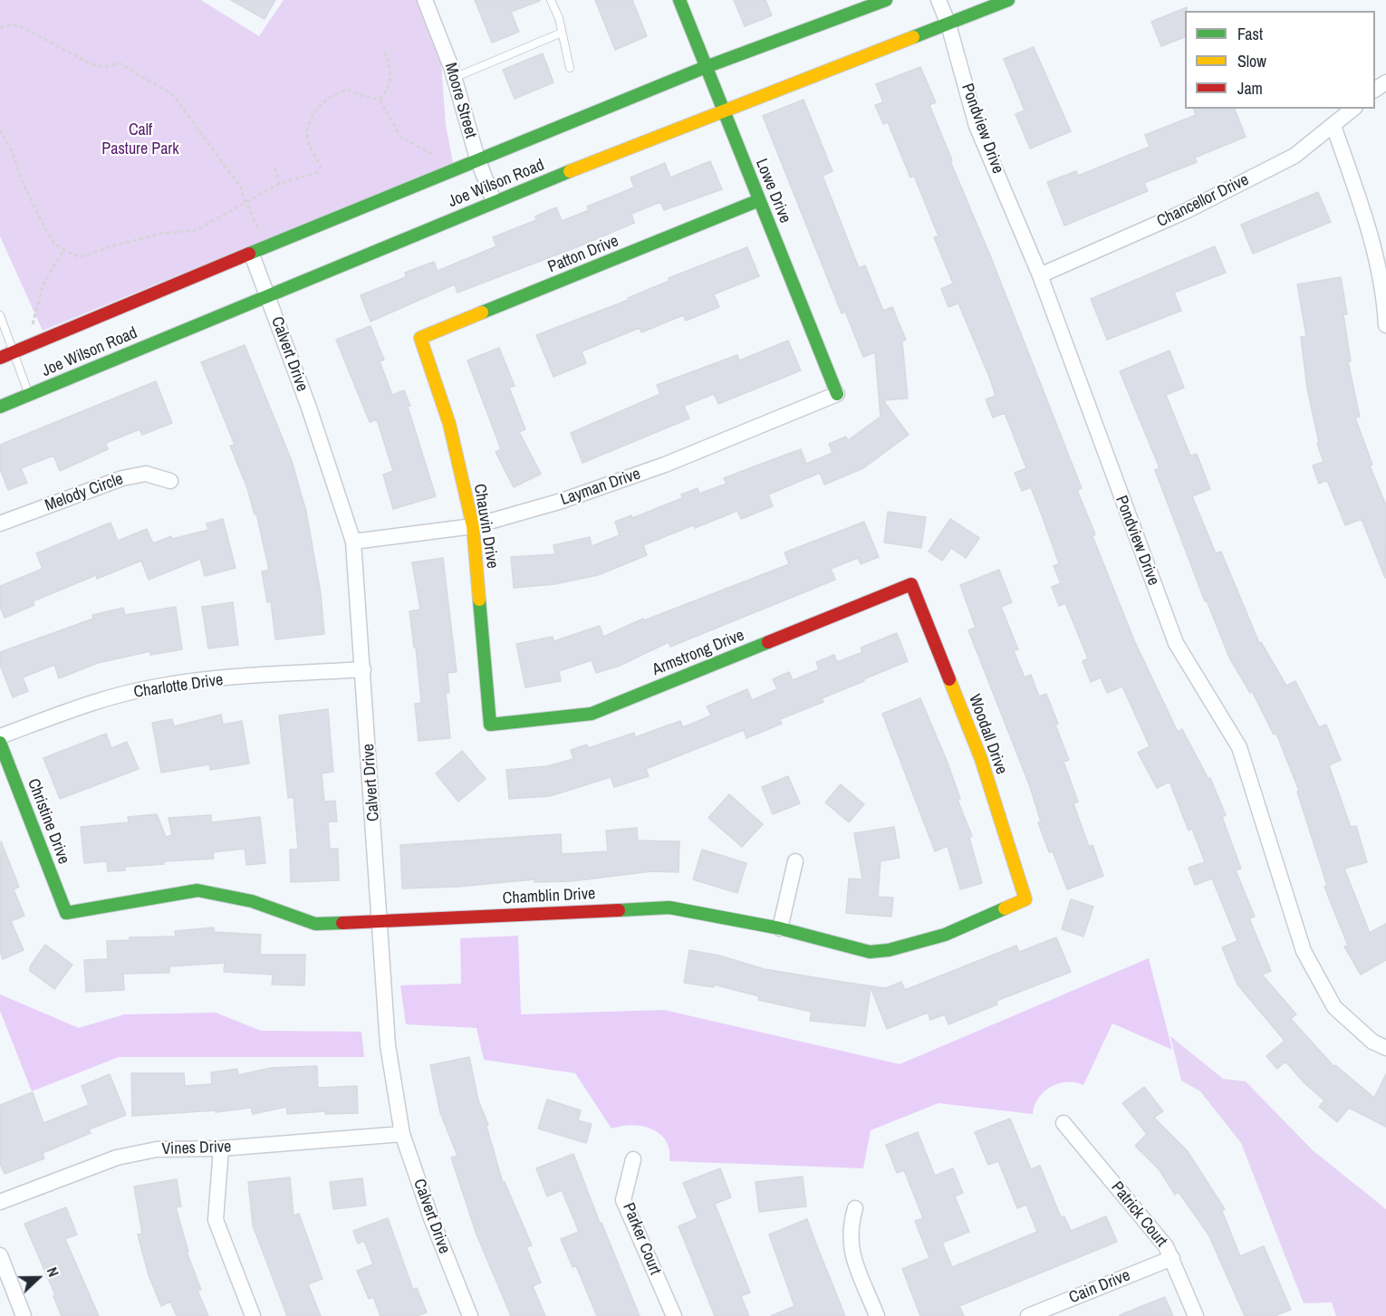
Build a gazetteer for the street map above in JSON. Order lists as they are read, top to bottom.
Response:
{
  "streets": {
    "street": [
      "Moore Street",
      "Pondview Drive",
      "Joe Wilson Road",
      "Lowe Drive",
      "Chancellor Drive",
      "Patton Drive",
      "Calvert Drive",
      "Layman Drive",
      "Melody Circle",
      "Chauvin Drive",
      "Armstrong Drive",
      "Charlotte Drive",
      "Woodall Drive",
      "Christine Drive",
      "Chamblin Drive",
      "Vines Drive",
      "Patrick Court",
      "Parker Court",
      "Cain Drive"
    ]
  },
  "crossings": [
    ["Moore Street", "Joe Wilson Road"],
    ["Pondview Drive", "Joe Wilson Road"],
    ["Pondview Drive", "Chancellor Drive"],
    ["Joe Wilson Road", "Lowe Drive"],
    ["Joe Wilson Road", "Calvert Drive"],
    ["Lowe Drive", "Patton Drive"],
    ["Lowe Drive", "Layman Drive"],
    ["Patton Drive", "Chauvin Drive"],
    ["Calvert Drive", "Layman Drive"],
    ["Calvert Drive", "Charlotte Drive"],
    ["Calvert Drive", "Chamblin Drive"],
    ["Calvert Drive", "Vines Drive"],
    ["Layman Drive", "Chauvin Drive"],
    ["Chauvin Drive", "Armstrong Drive"],
    ["Armstrong Drive", "Woodall Drive"],
    ["Woodall Drive", "Chamblin Drive"],
    ["Christine Drive", "Chamblin Drive"],
    ["Patrick Court", "Cain Drive"]
  ],
  "parks": ["Calf Pasture Park"],
  "legend": ["Fast", "Slow", "Jam"],
  "north": "right"
}
